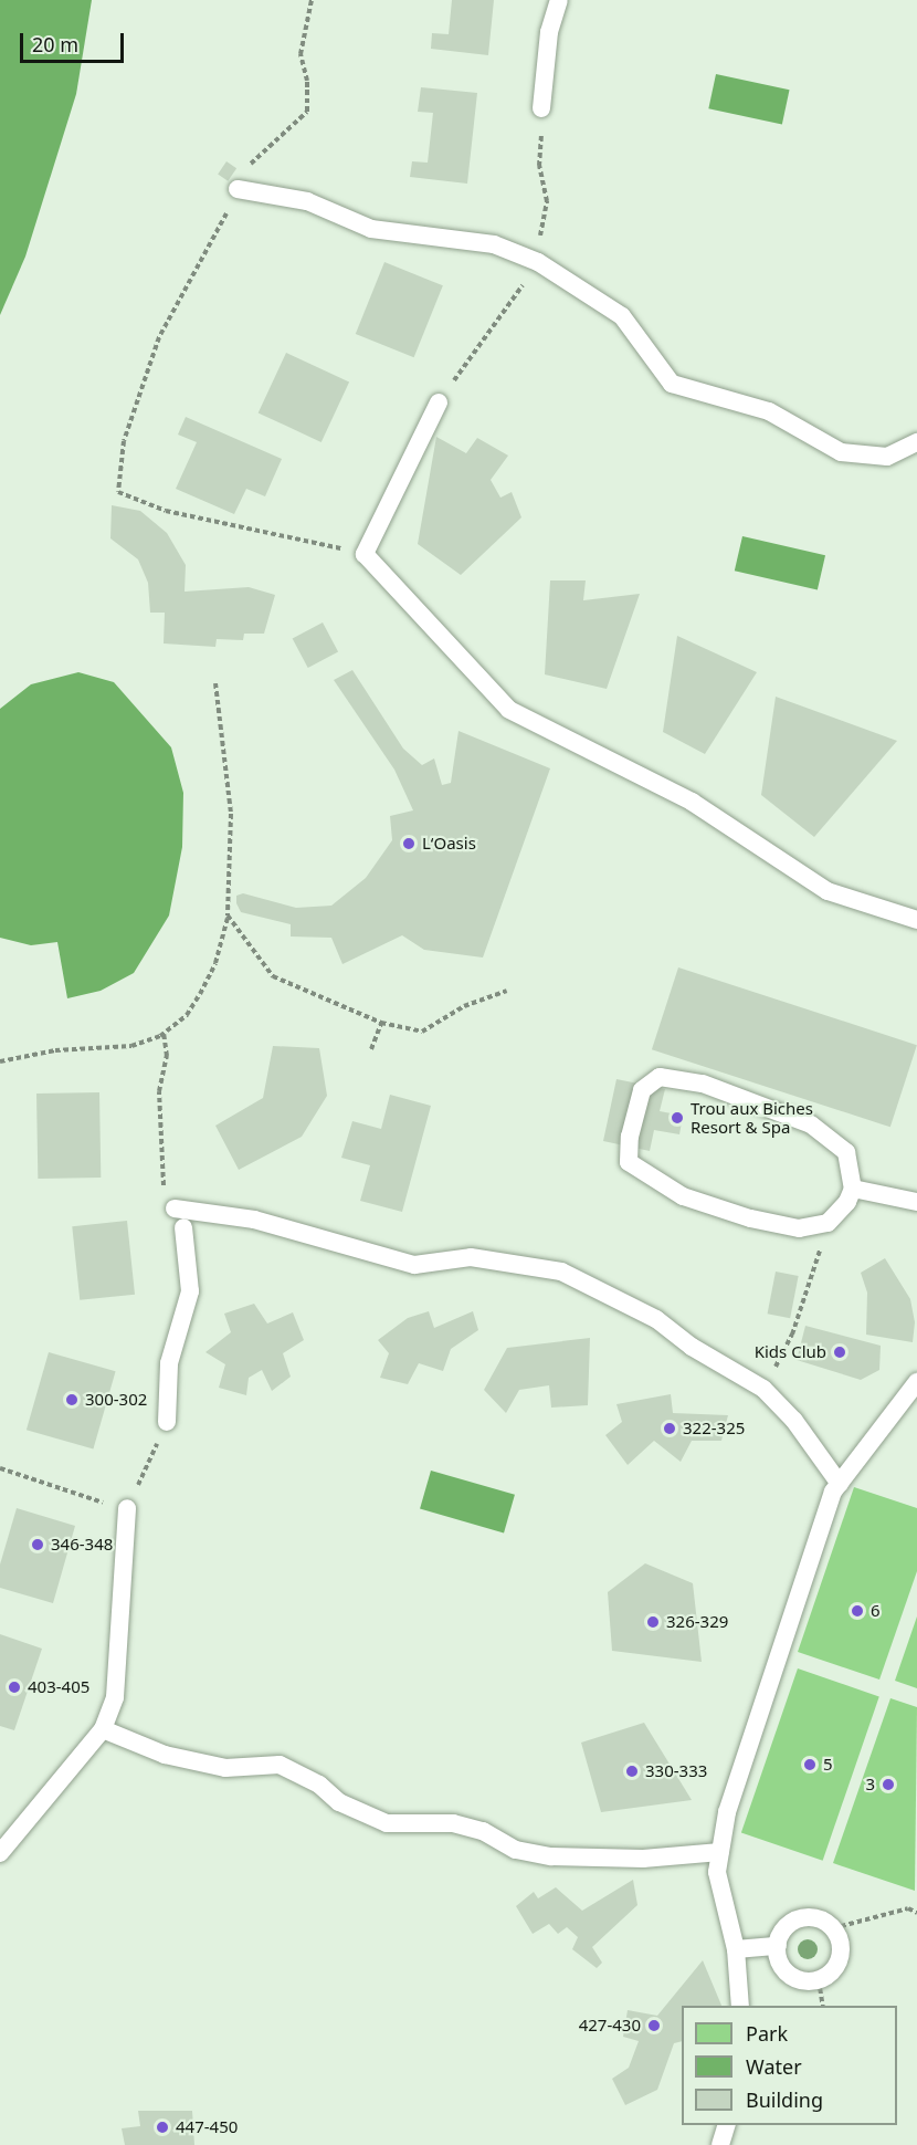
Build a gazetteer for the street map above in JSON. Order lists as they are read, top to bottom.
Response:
{
  "places": [
    "L‘Oasis",
    "Trou aux Biches Resort & Spa",
    "Kids Club",
    "300-302",
    "322-325",
    "346-348",
    "6",
    "326-329",
    "403-405",
    "5",
    "330-333",
    "3",
    "427-430",
    "447-450"
  ],
  "legend": ["Park", "Water", "Building"],
  "scale_bar": "20 m"
}
